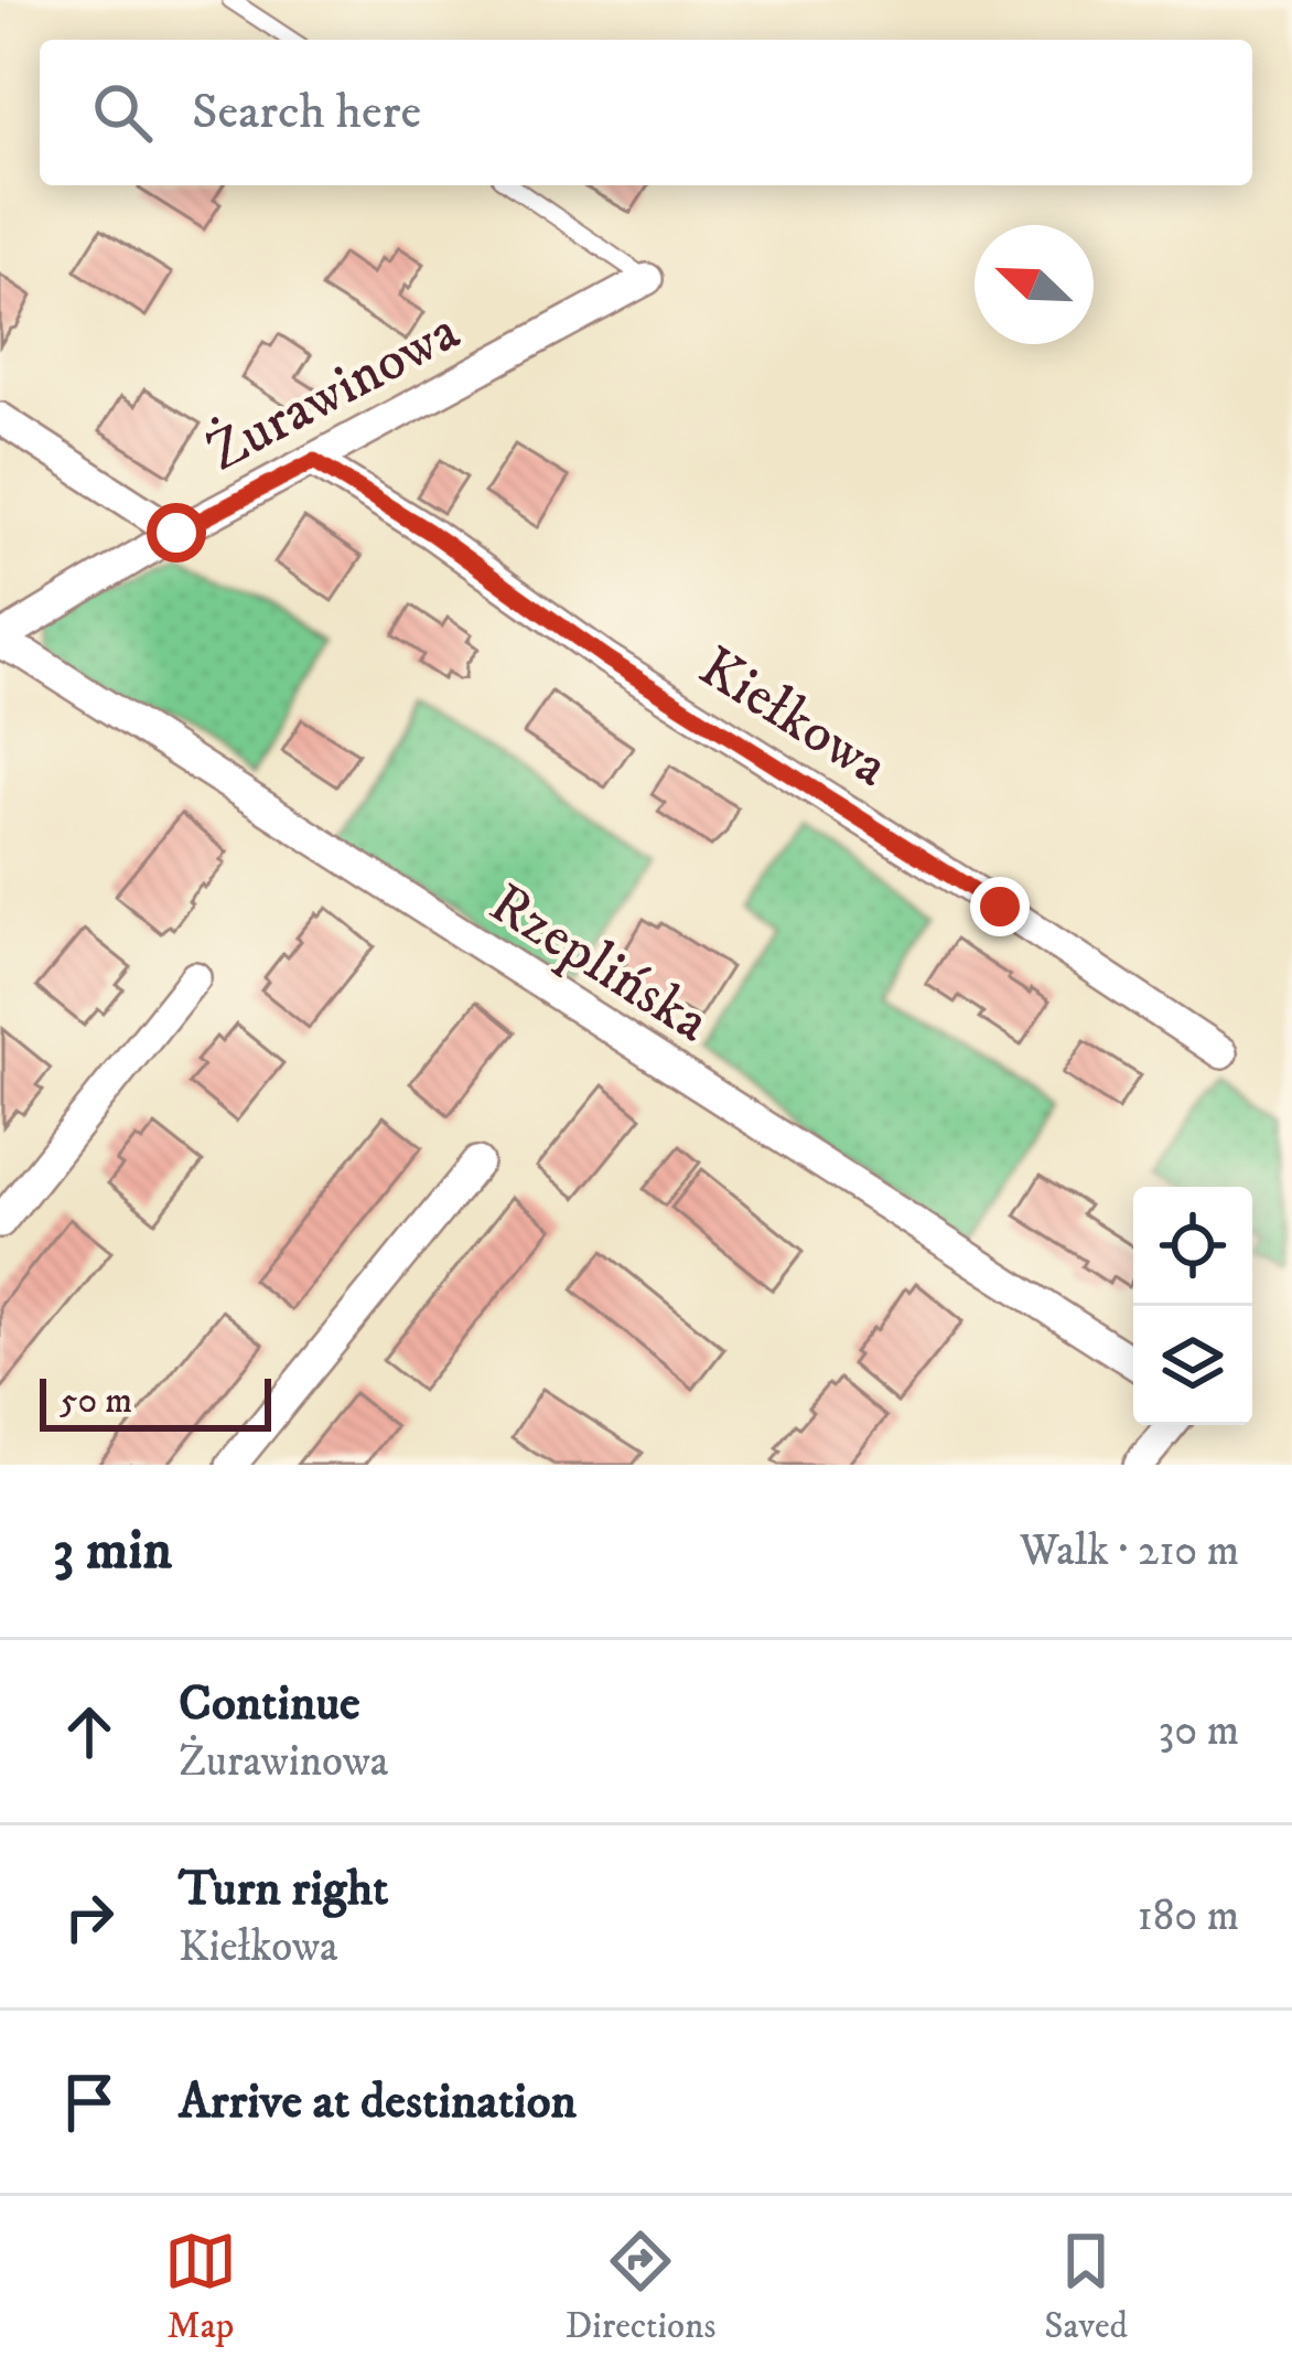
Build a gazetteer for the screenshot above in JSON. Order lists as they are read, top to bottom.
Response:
{
  "streets": {
    "street": ["Żurawinowa", "Kiełkowa", "Rzeplińska"]
  },
  "crossings": [
    ["Żurawinowa", "Kiełkowa"],
    ["Żurawinowa", "Rzeplińska"]
  ],
  "scale_bar": "50 m",
  "north": "top left",
  "page": {
    "search": "Search here",
    "scale": "50 m",
    "heading": ["3 min", "Walk · 210 m"],
    "list": [
      ["Continue", "Żurawinowa", "30 m"],
      ["Turn right", "Kiełkowa", "180 m"],
      "Arrive at destination"
    ],
    "nav": ["Map", "Directions", "Saved"]
  }
}
